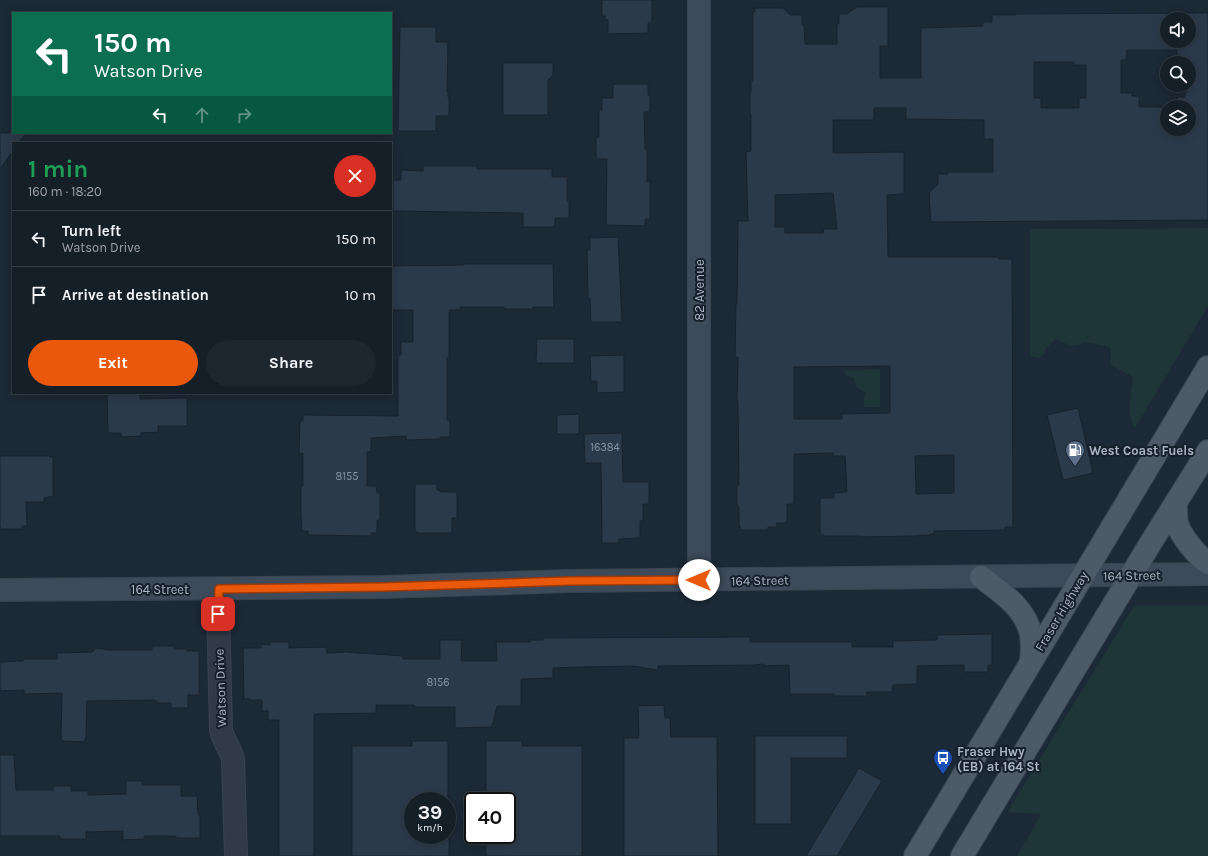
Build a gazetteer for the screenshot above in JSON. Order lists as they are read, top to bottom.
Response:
{
  "streets": {
    "main road": ["Fraser Highway"],
    "street": ["82 Avenue", "164 Street", "Watson Drive"]
  },
  "crossings": [
    ["82 Avenue", "164 Street"],
    ["164 Street", "Fraser Highway"],
    ["164 Street", "Watson Drive"]
  ],
  "places": {
    "fuel station": ["West Coast Fuels"],
    "bus stop": ["Fraser Hwy (EB) at 164 St"]
  },
  "house_numbers": ["16384", "8155", "8156"],
  "page": {
    "turn": ["150 m", "Watson Drive"],
    "heading": ["1 min", "160 m · 18:20"],
    "list": [
      {
        "name": "Turn left",
        "note": "Watson Drive",
        "value": "150 m"
      },
      {
        "name": "Arrive at destination",
        "value": "10 m"
      }
    ],
    "buttons": ["Exit", "Share"],
    "speed": "39 km/h",
    "limit": "40"
  }
}
